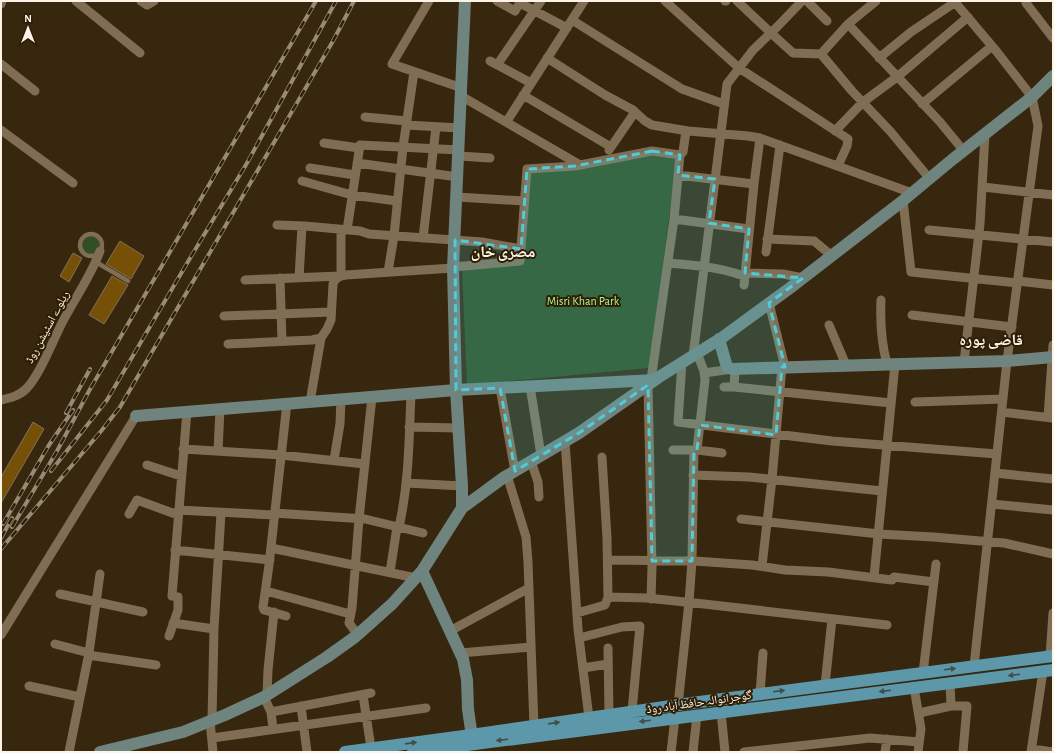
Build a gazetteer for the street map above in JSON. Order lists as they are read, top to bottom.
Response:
{
  "streets": {
    "main road": ["گوجرانوالہ حافظ آباد روڈ"],
    "street": ["ریلوے اسٹیشن روڈ"]
  },
  "districts": ["مصری خان", "قاضی پورہ"],
  "parks": ["Misri Khan Park"],
  "north": "top"
}
